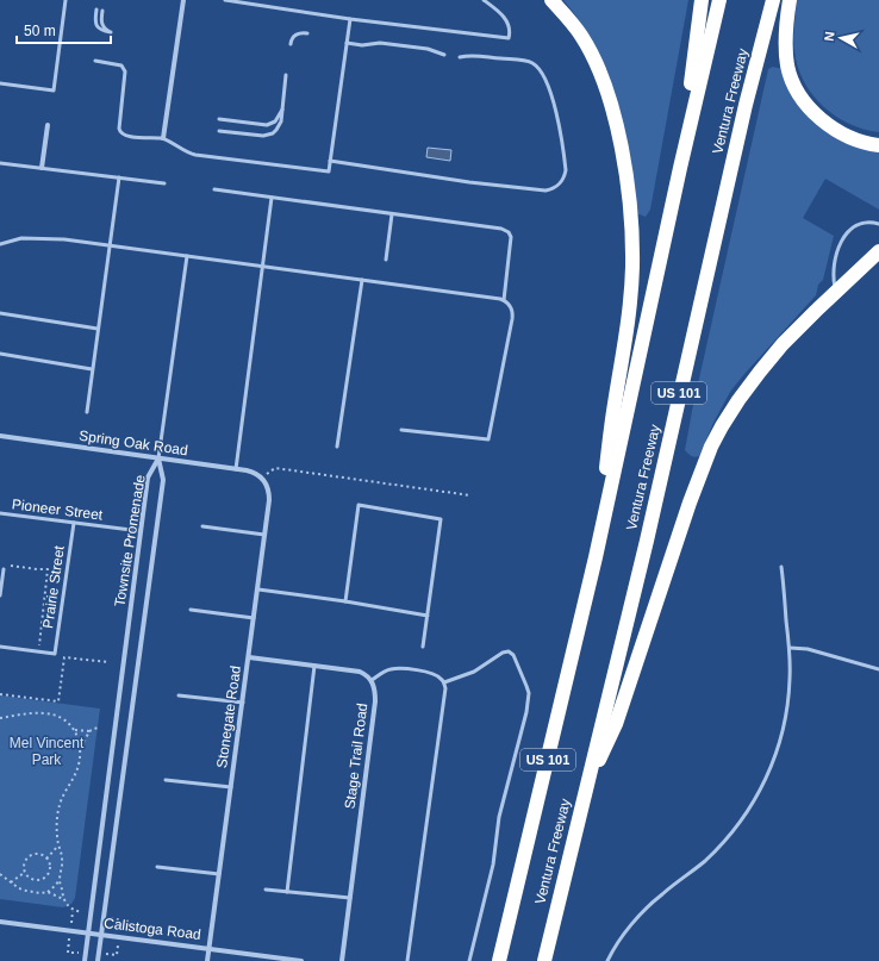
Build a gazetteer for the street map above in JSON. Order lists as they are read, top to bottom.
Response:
{
  "streets": {
    "highway": ["Ventura Freeway", "US 101"],
    "street": [
      "Spring Oak Road",
      "Townsite Promenade",
      "Stonegate Road",
      "Stage Trail Road",
      "Calistoga Road"
    ],
    "lane": ["Pioneer Street", "Prairie Street"]
  },
  "crossings": [
    ["Spring Oak Road", "Townsite Promenade"],
    ["Spring Oak Road", "Stonegate Road"],
    ["Pioneer Street", "Townsite Promenade"],
    ["Pioneer Street", "Prairie Street"],
    ["Townsite Promenade", "Calistoga Road"],
    ["Stonegate Road", "Calistoga Road"]
  ],
  "parks": ["Mel Vincent Park"],
  "scale_bar": "50 m",
  "north": "left"
}
